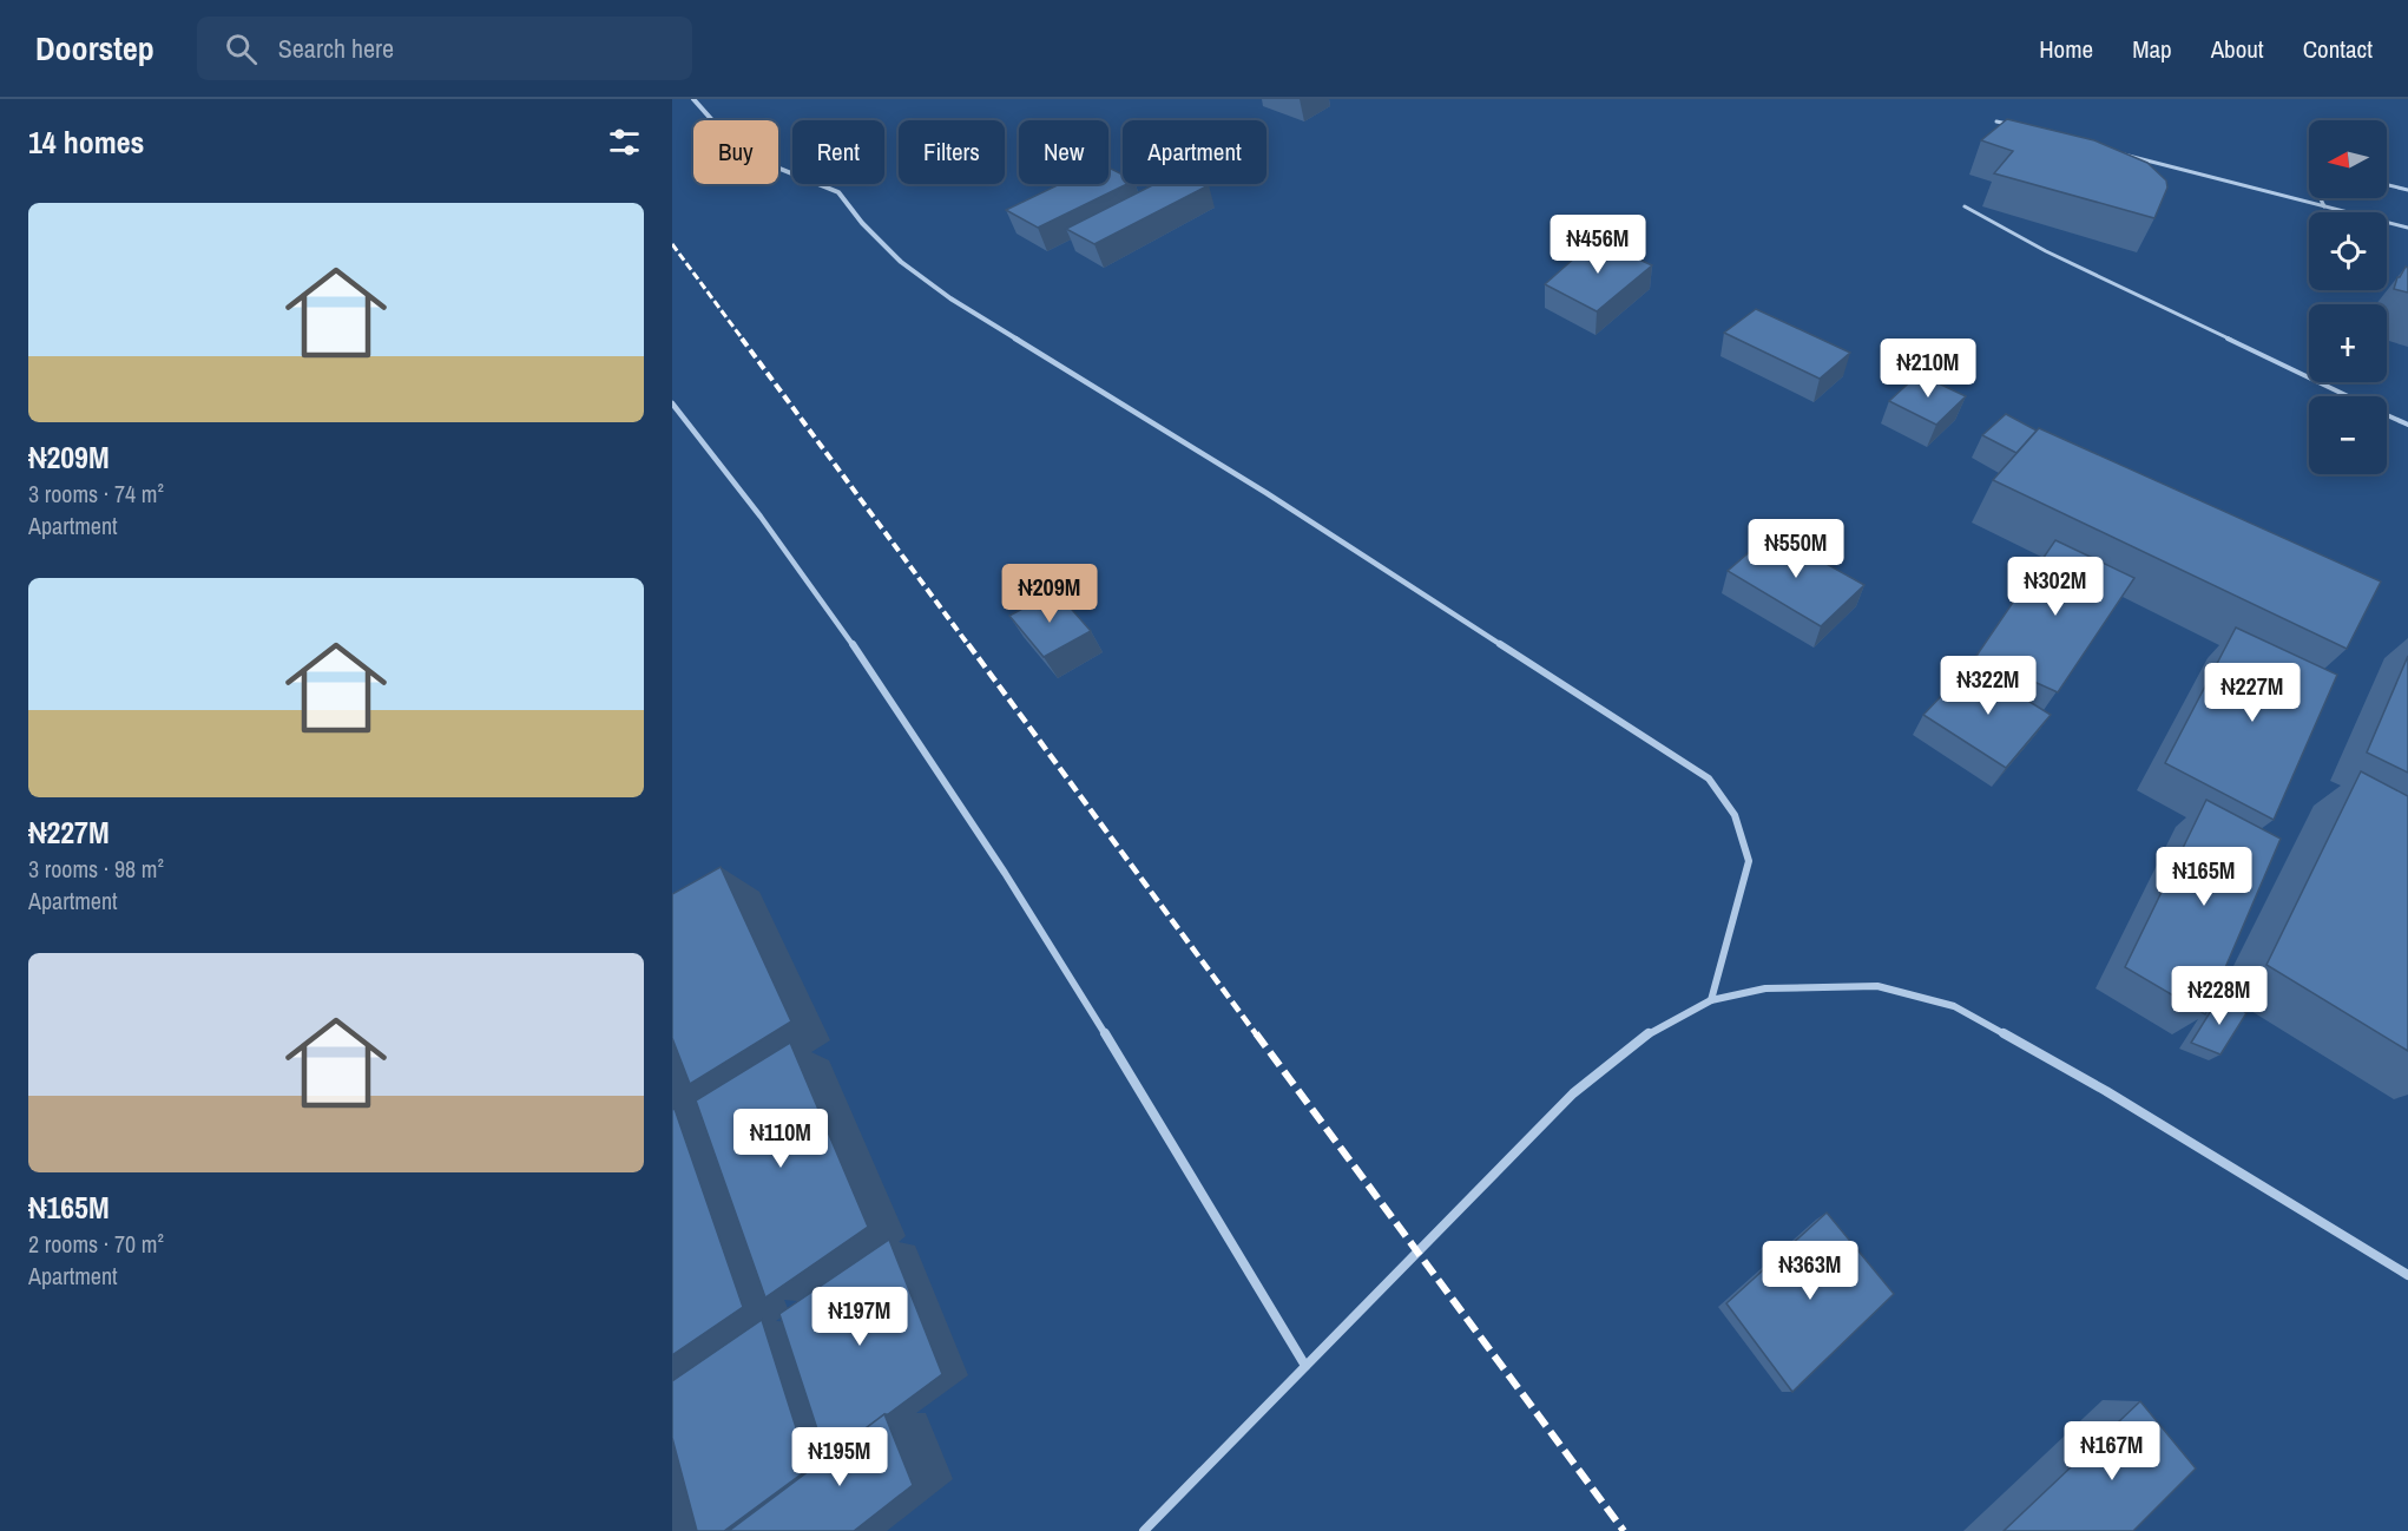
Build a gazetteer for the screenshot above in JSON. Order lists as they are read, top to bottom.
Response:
{
  "north": "left",
  "page": {
    "header": "Doorstep",
    "search": "Search here",
    "nav": [
      "Home",
      "Map",
      "About",
      "Contact"
    ],
    "heading": "14 homes",
    "map_buttons": ["+", "−"],
    "chip": [
      "Buy",
      "Rent",
      "Filters",
      "New",
      "Apartment"
    ],
    "list": [
      {
        "name": "₦209M",
        "note": "3 rooms · 74 m² · Apartment"
      },
      {
        "name": "₦227M",
        "note": "3 rooms · 98 m² · Apartment"
      },
      {
        "name": "₦165M",
        "note": "2 rooms · 70 m² · Apartment"
      }
    ],
    "price": [
      "₦456M",
      "₦210M",
      "₦550M",
      "₦302M",
      "₦209M",
      "₦322M",
      "₦227M",
      "₦165M",
      "₦228M",
      "₦110M",
      "₦363M",
      "₦197M",
      "₦167M",
      "₦195M"
    ]
  }
}
